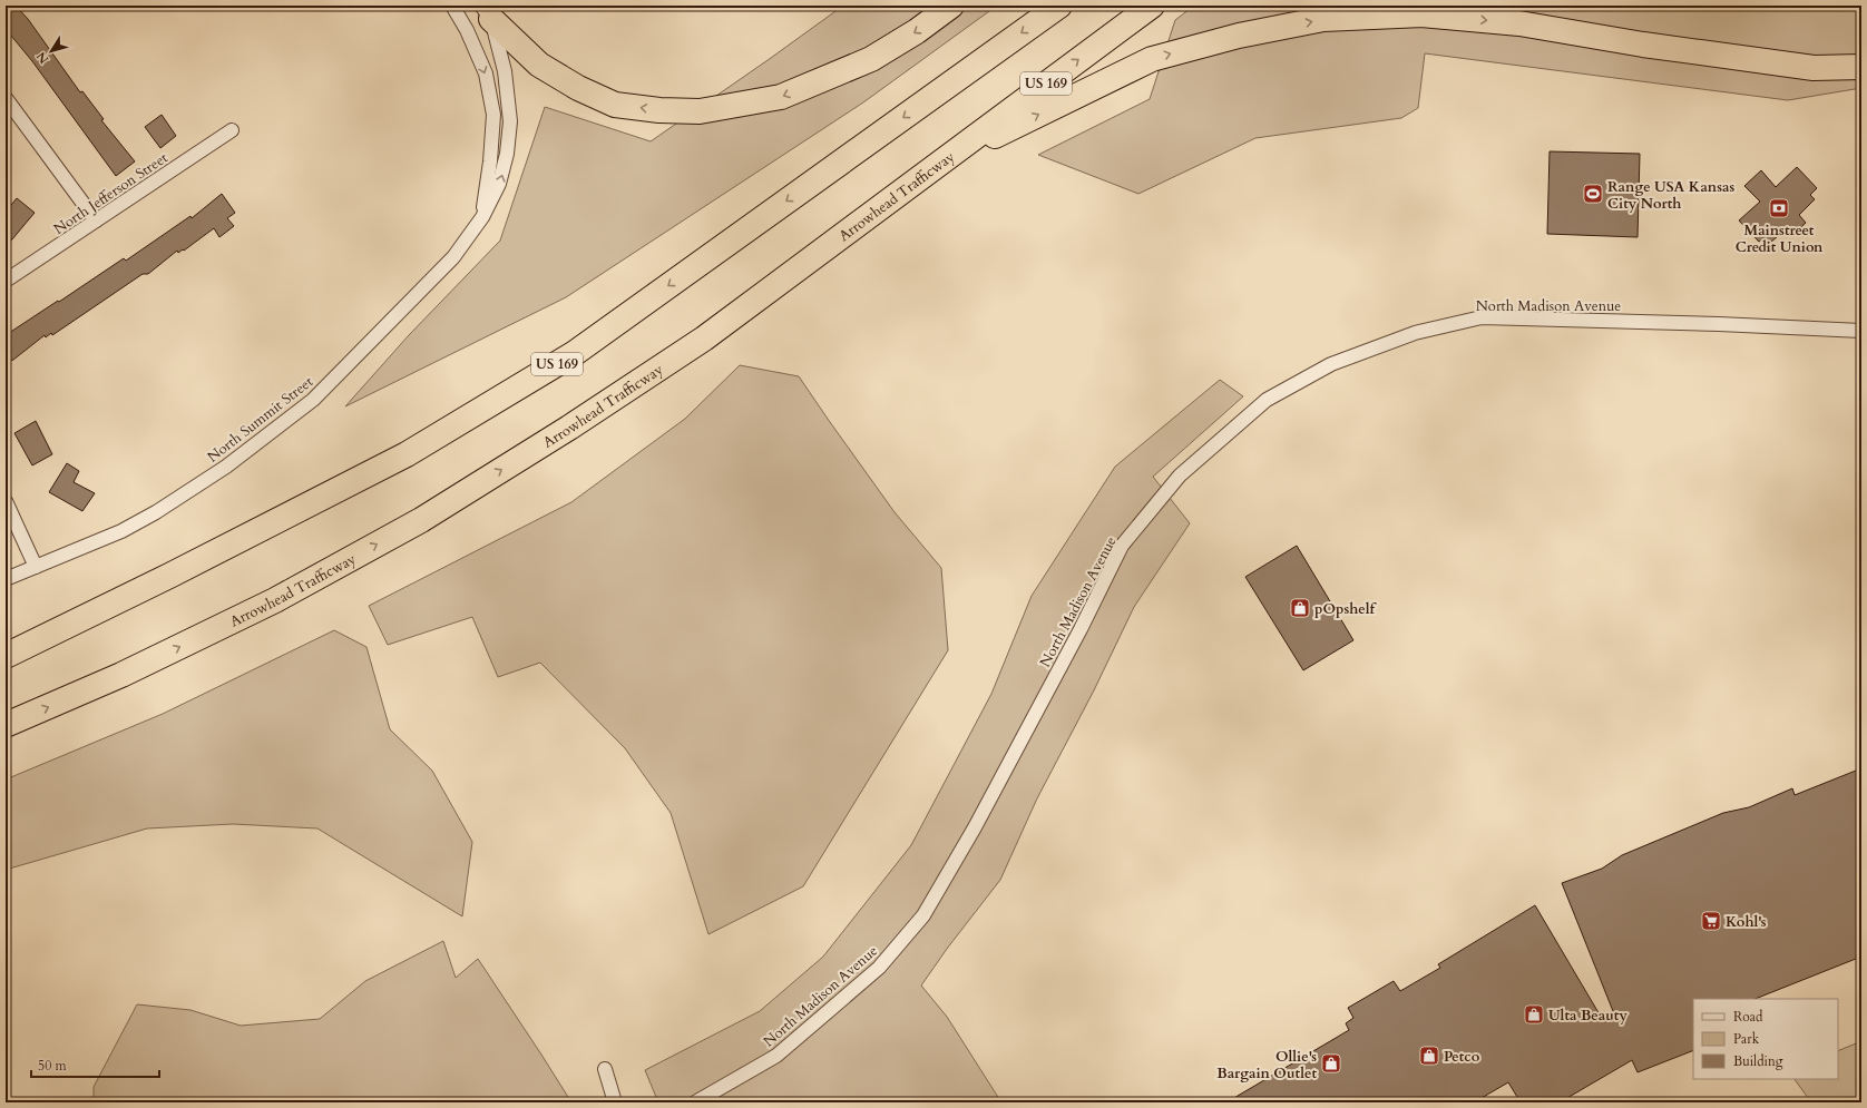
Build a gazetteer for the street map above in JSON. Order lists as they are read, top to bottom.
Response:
{
  "streets": {
    "highway": ["US 169", "Arrowhead Trafficway"],
    "street": ["North Jefferson Street", "North Madison Avenue", "North Summit Street"]
  },
  "places": {
    "sports": ["Range USA Kansas City North"],
    "bank": ["Mainstreet Credit Union"],
    "shop": [
      "pOpshelf",
      "Ulta Beauty",
      "Petco",
      "Ollie's Bargain Outlet"
    ],
    "supermarket": ["Kohl's"]
  },
  "legend": ["Road", "Park", "Building"],
  "scale_bar": "50 m",
  "north": "bottom left"
}
